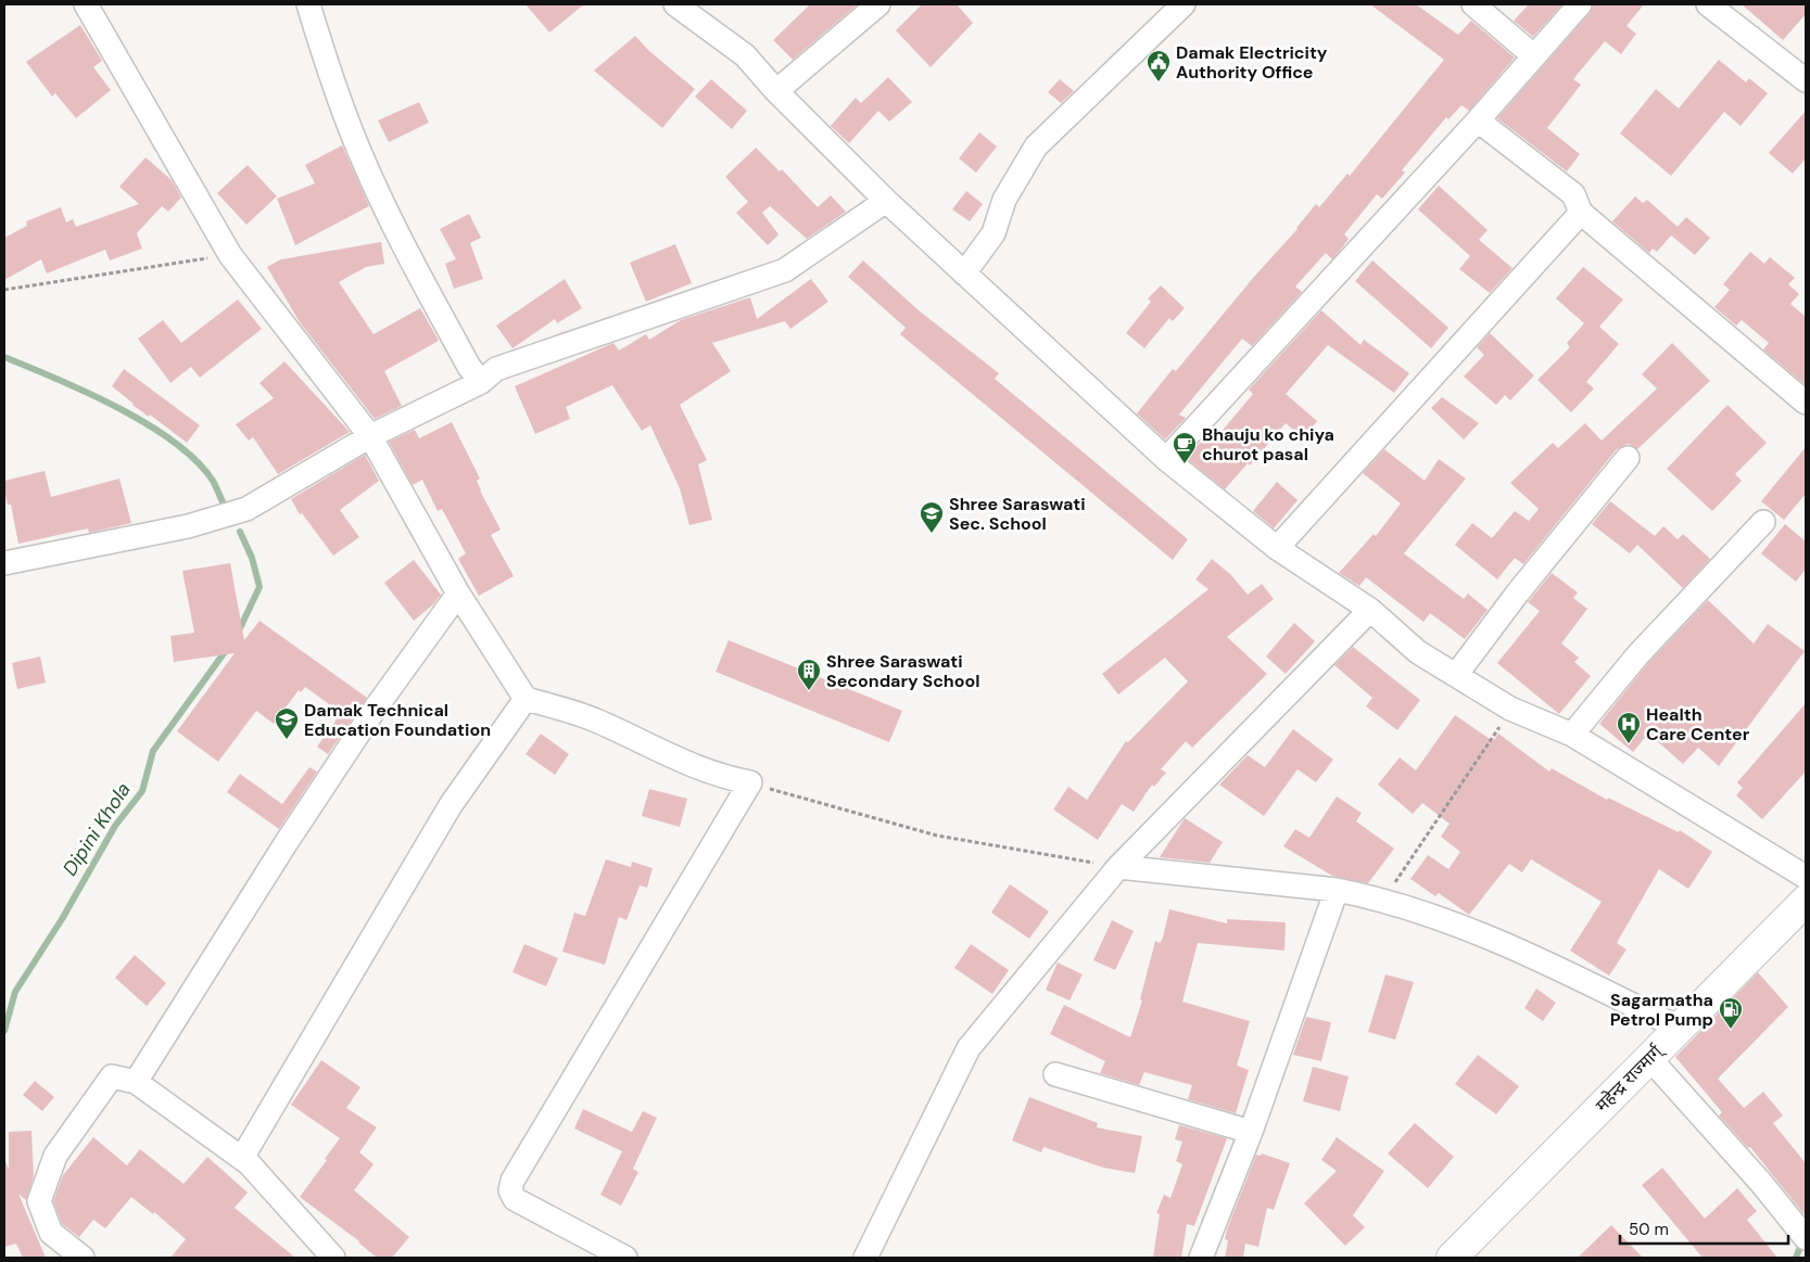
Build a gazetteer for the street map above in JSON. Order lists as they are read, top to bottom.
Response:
{
  "streets": {
    "highway": ["महेन्द्र राज्मार्ग्"]
  },
  "water": ["Dipini Khola"],
  "places": {
    "public building": ["Damak Electricity Authority Office"],
    "cafe": ["Bhauju ko chiya churot pasal"],
    "school or university": ["Shree Saraswati Sec. School", "Damak Technical Education Foundation"],
    "building": ["Shree Saraswati Secondary School"],
    "hospital": ["Health Care Center"],
    "fuel station": ["Sagarmatha Petrol Pump"]
  },
  "scale_bar": "50 m"
}
